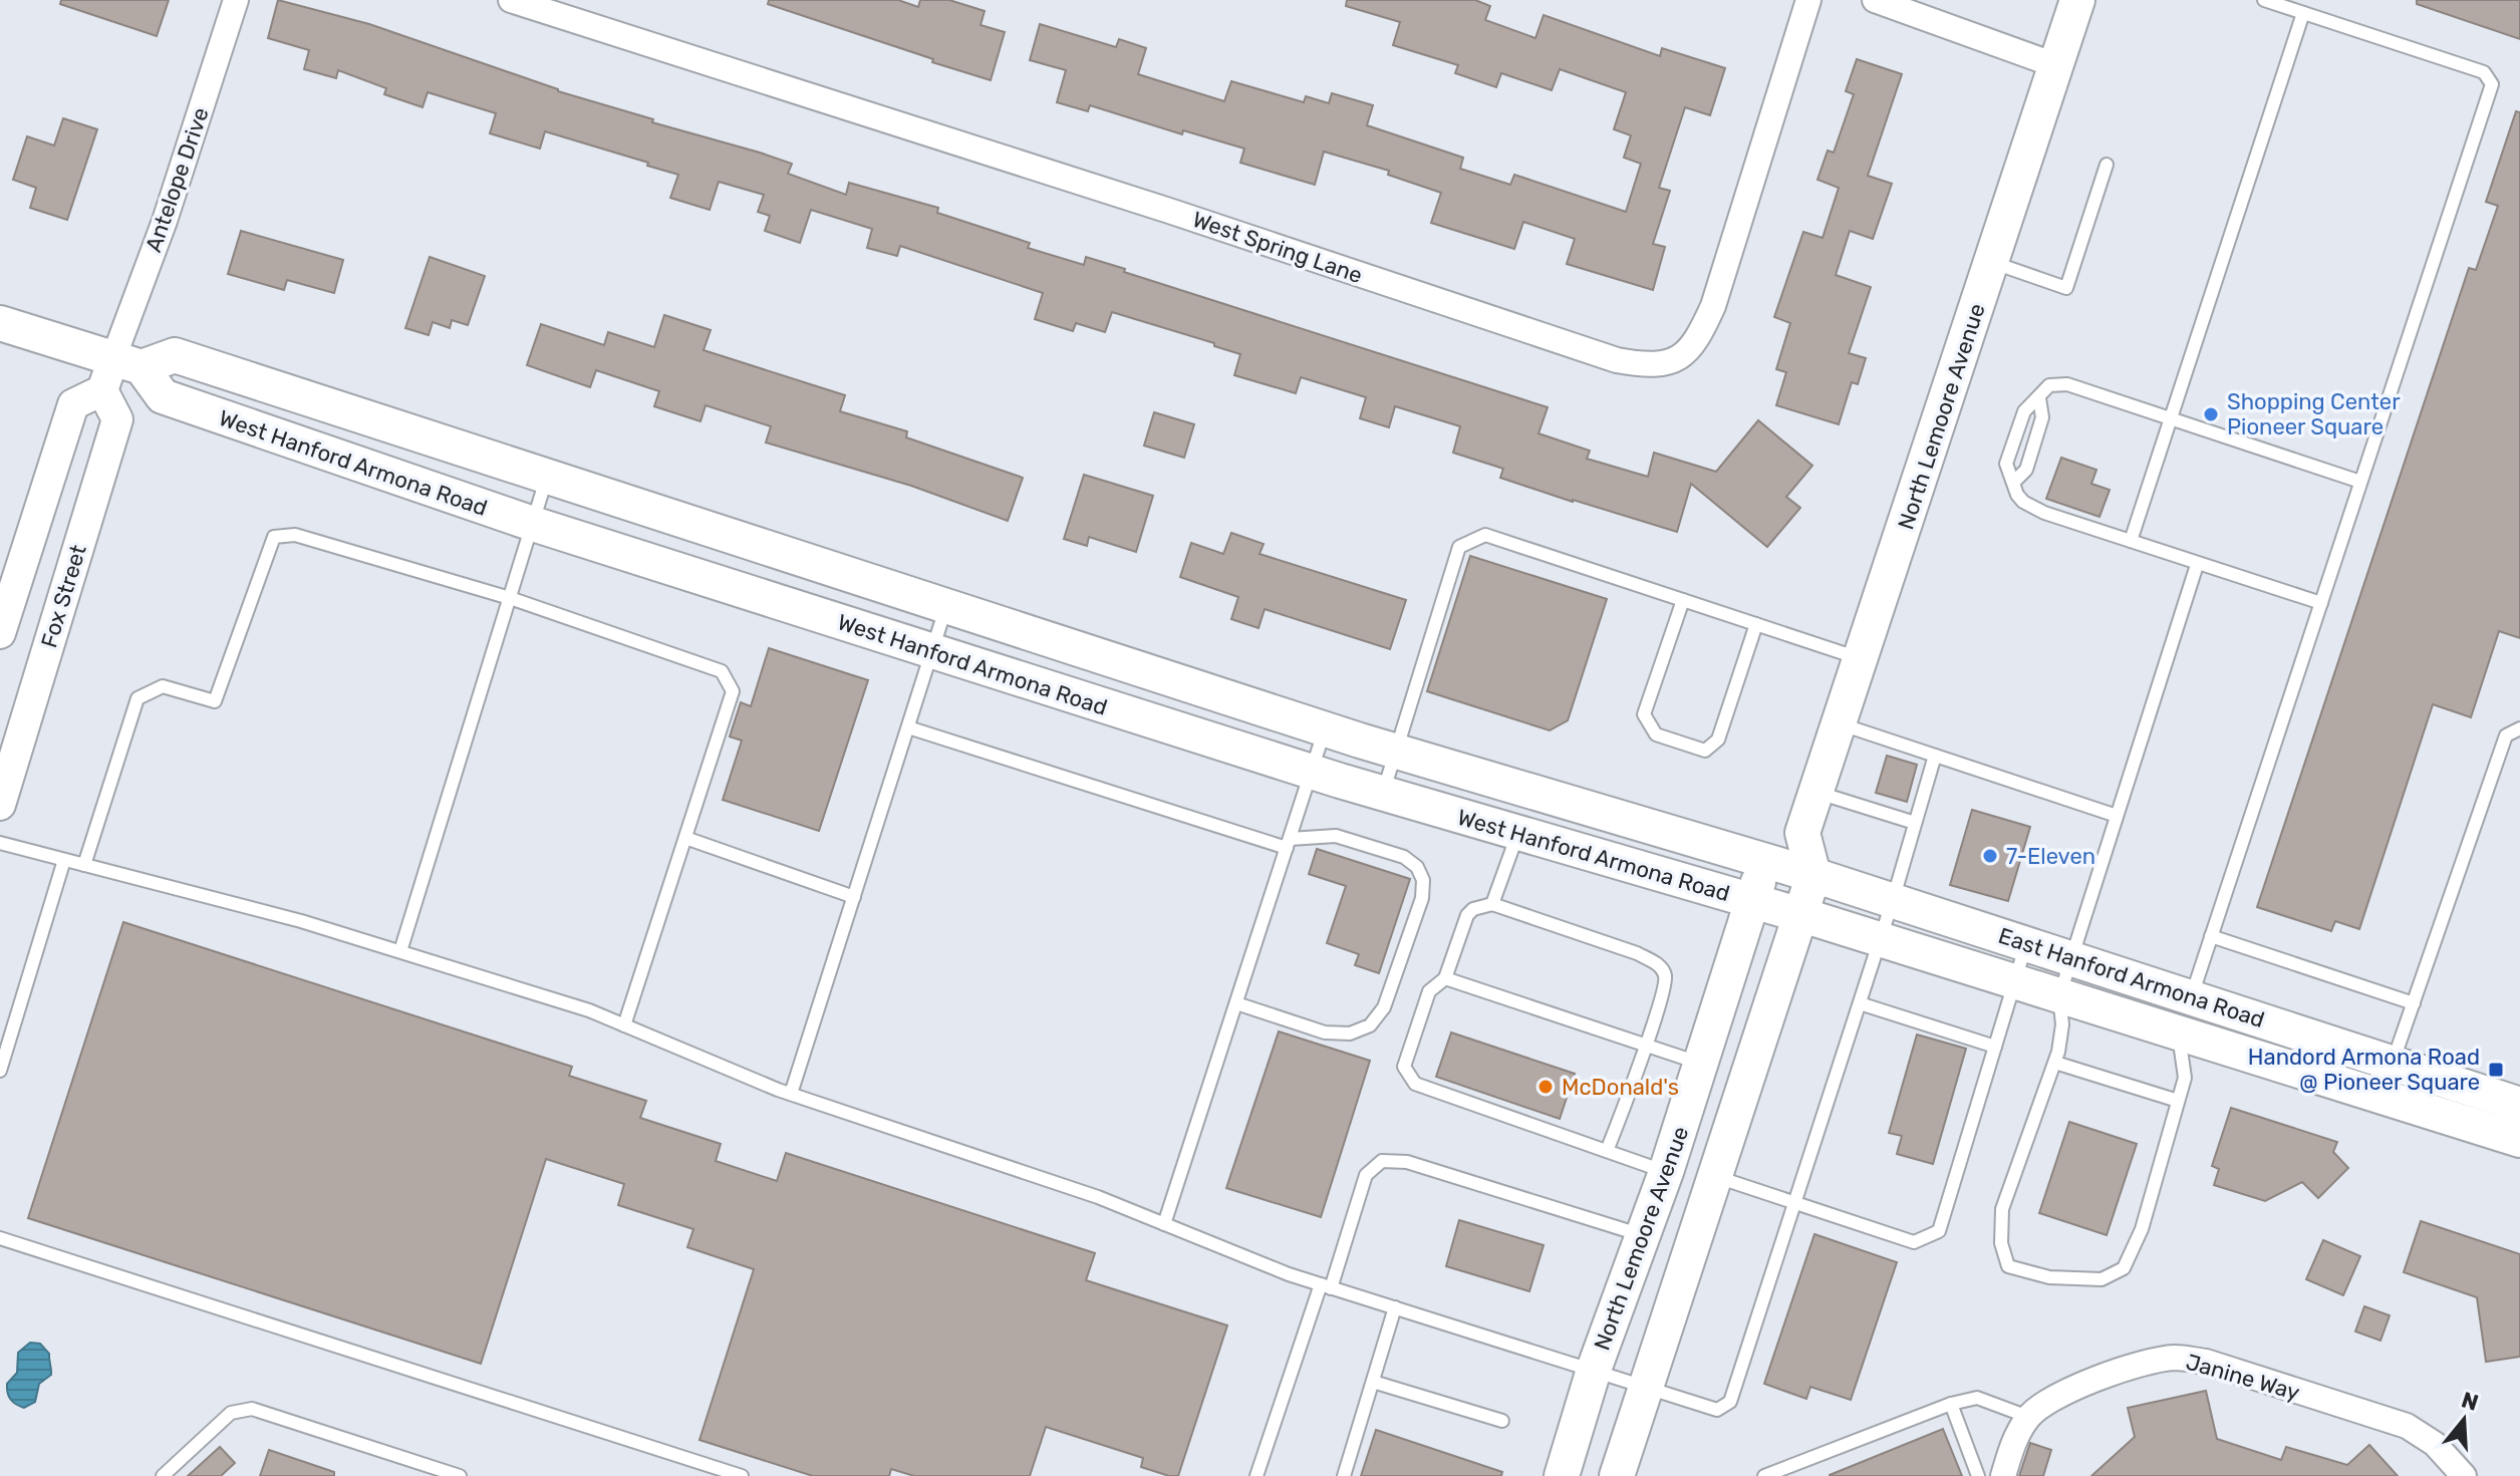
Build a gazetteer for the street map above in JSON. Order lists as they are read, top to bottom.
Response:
{
  "streets": {
    "main road": ["North Lemoore Avenue", "West Hanford Armona Road", "East Hanford Armona Road"],
    "street": [
      "Antelope Drive",
      "West Spring Lane",
      "Fox Street",
      "Janine Way"
    ]
  },
  "crossings": [
    ["Antelope Drive", "West Hanford Armona Road"],
    ["Antelope Drive", "Fox Street"],
    ["North Lemoore Avenue", "West Hanford Armona Road"],
    ["North Lemoore Avenue", "East Hanford Armona Road"],
    ["West Hanford Armona Road", "Fox Street"],
    ["West Hanford Armona Road", "East Hanford Armona Road"]
  ],
  "places": {
    "other": ["Shopping Center Pioneer Square", "7-Eleven", "McDonald's"],
    "transit": ["Handord Armona Road @ Pioneer Square"]
  },
  "north": "top"
}
